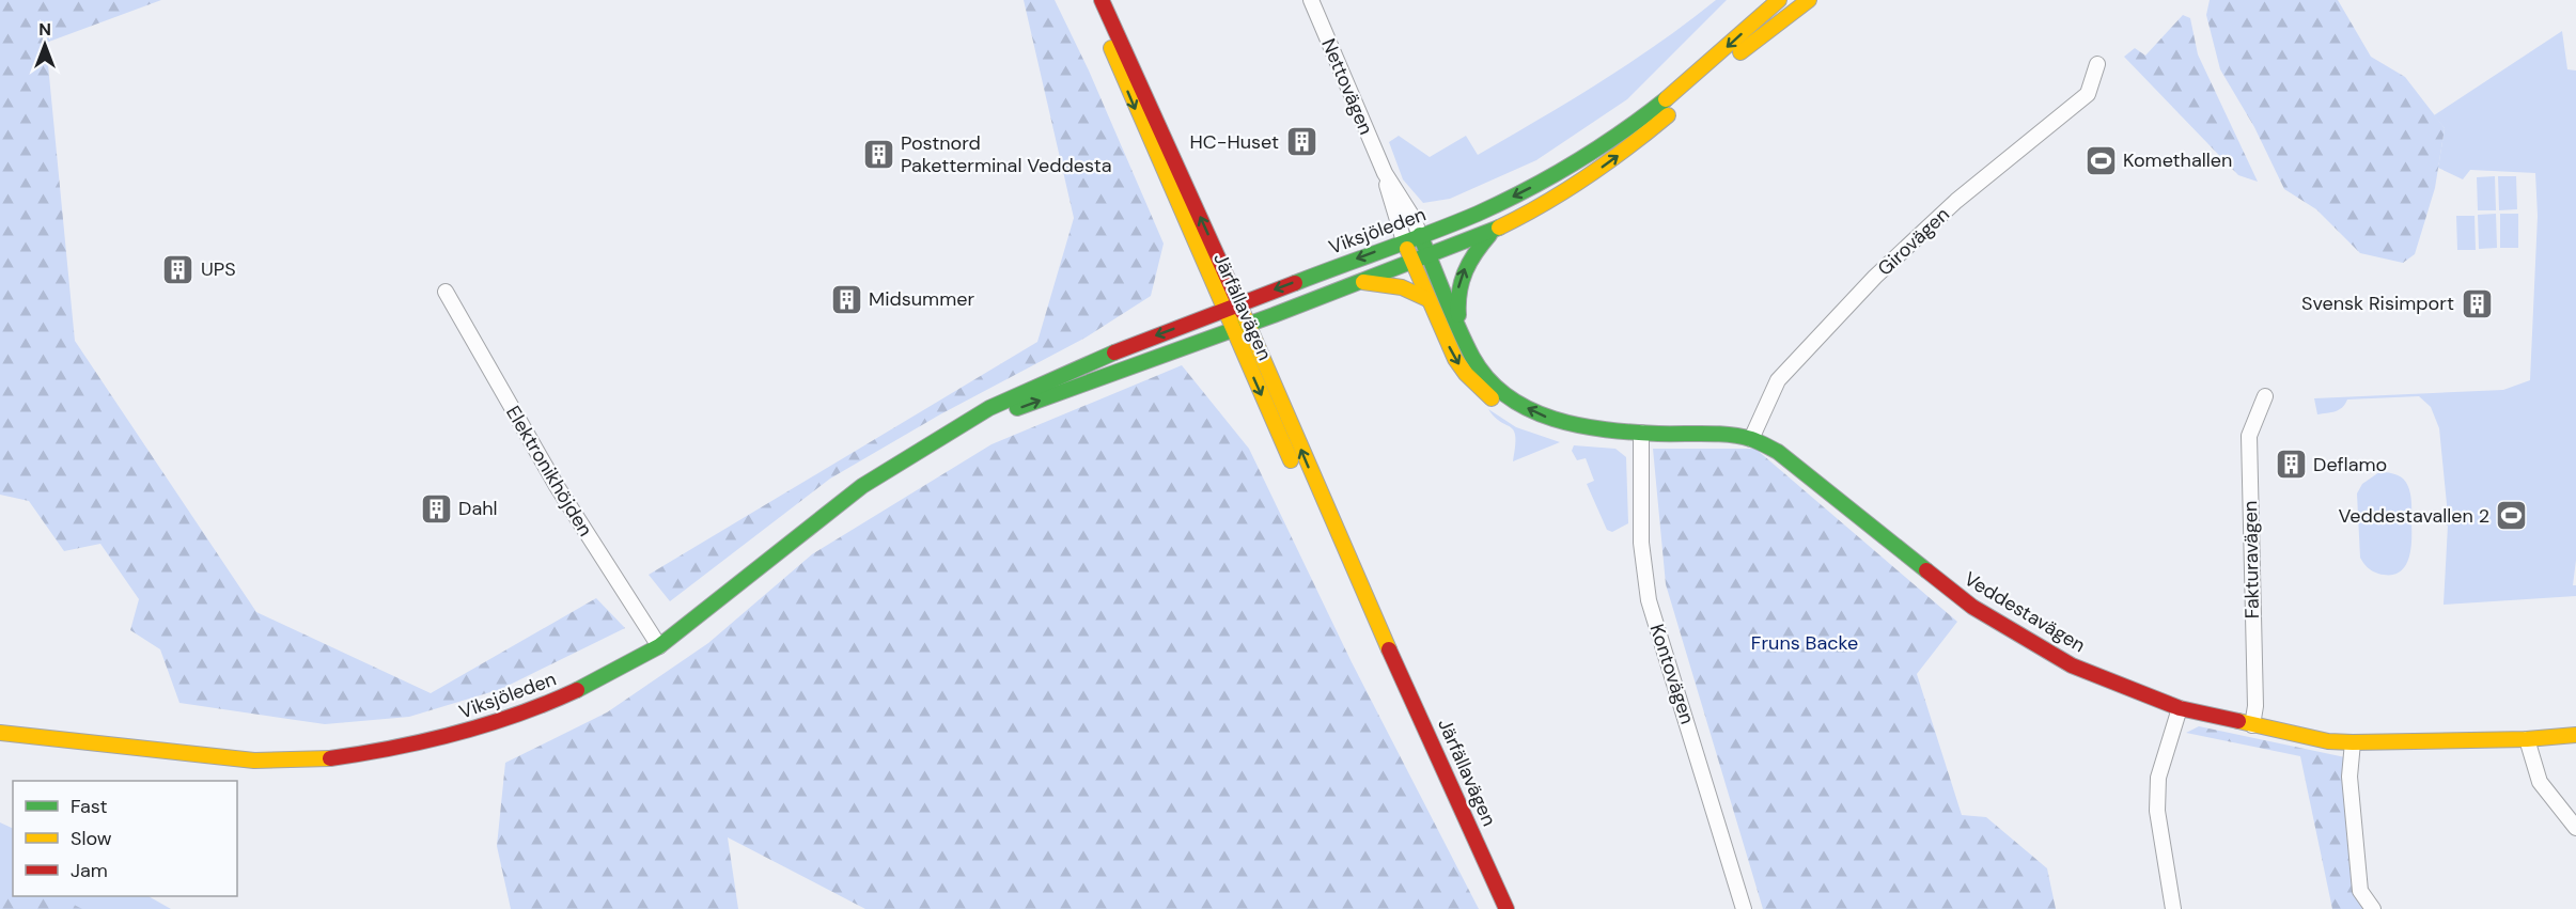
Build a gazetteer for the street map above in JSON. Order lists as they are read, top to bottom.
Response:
{
  "streets": {
    "street": [
      "Nettovägen",
      "Viksjöleden",
      "Girovägen",
      "Järfällavägen",
      "Elektronikhöjden",
      "Fakturavägen",
      "Veddestavägen",
      "Kontovägen"
    ]
  },
  "crossings": [
    ["Nettovägen", "Viksjöleden"],
    ["Nettovägen", "Veddestavägen"],
    ["Viksjöleden", "Järfällavägen"],
    ["Viksjöleden", "Elektronikhöjden"],
    ["Viksjöleden", "Veddestavägen"],
    ["Girovägen", "Veddestavägen"],
    ["Fakturavägen", "Veddestavägen"],
    ["Veddestavägen", "Kontovägen"]
  ],
  "parks": ["Fruns Backe"],
  "places": {
    "building": [
      "HC-Huset",
      "Postnord Paketterminal Veddesta",
      "UPS",
      "Midsummer",
      "Svensk Risimport",
      "Deflamo",
      "Dahl"
    ],
    "sports": ["Komethallen", "Veddestavallen 2"]
  },
  "legend": ["Fast", "Slow", "Jam"],
  "north": "top"
}
